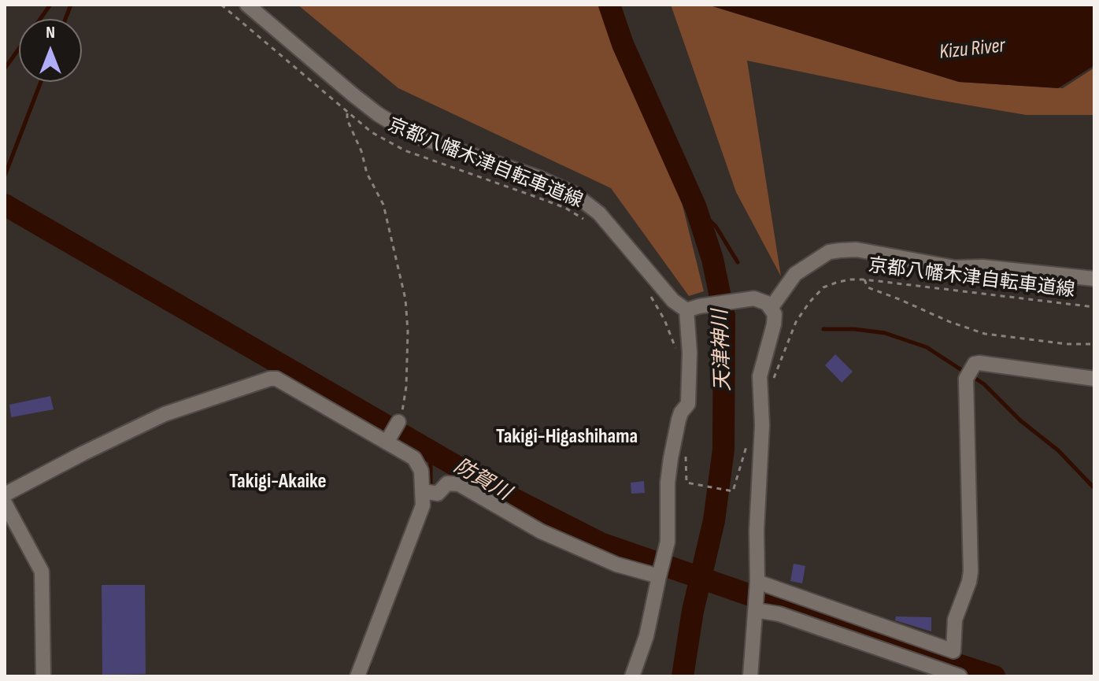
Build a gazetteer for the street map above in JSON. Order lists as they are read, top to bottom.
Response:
{
  "streets": {
    "path": ["京都八幡木津自転車道線"]
  },
  "districts": ["Takigi-Higashihama", "Takigi-Akaike"],
  "water": ["Kizu River", "天津神川", "防賀川"],
  "north": "top"
}
